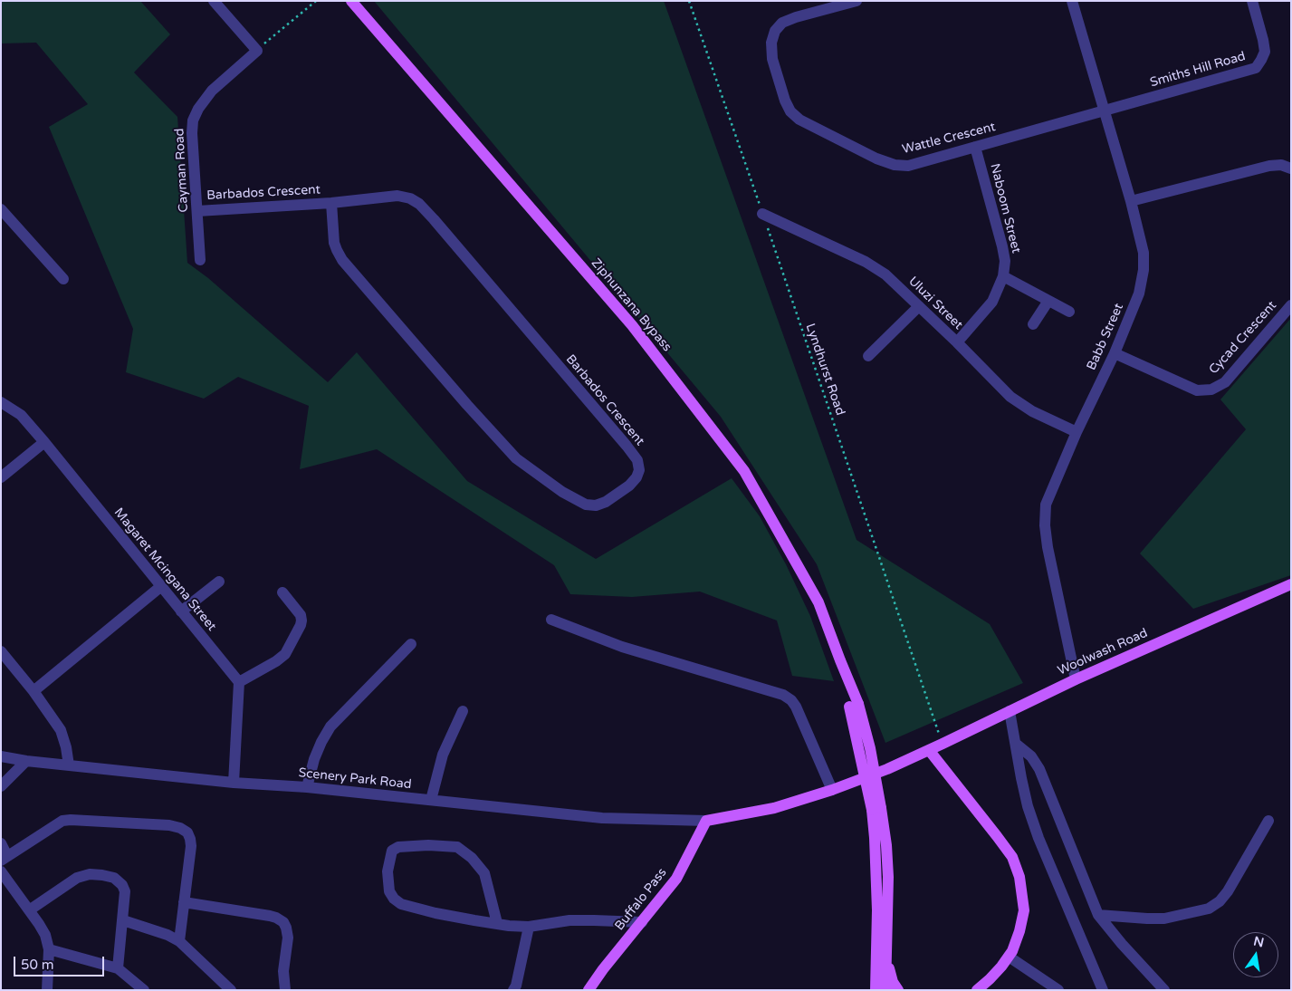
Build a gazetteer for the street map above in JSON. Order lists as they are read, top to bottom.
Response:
{
  "streets": {
    "main road": ["Ziphunzana Bypass", "Woolwash Road", "Buffalo Pass"],
    "street": [
      "Smiths Hill Road",
      "Wattle Crescent",
      "Cayman Road",
      "Barbados Crescent",
      "Naboom Street",
      "Uluzi Street",
      "Babb Street",
      "Cycad Crescent",
      "Magaret Mcingana Street",
      "Scenery Park Road"
    ],
    "path": ["Lyndhurst Road"]
  },
  "crossings": [
    ["Smiths Hill Road", "Wattle Crescent"],
    ["Smiths Hill Road", "Babb Street"],
    ["Wattle Crescent", "Naboom Street"],
    ["Wattle Crescent", "Babb Street"],
    ["Cayman Road", "Barbados Crescent"],
    ["Naboom Street", "Uluzi Street"],
    ["Uluzi Street", "Babb Street"],
    ["Uluzi Street", "Lyndhurst Road"],
    ["Babb Street", "Cycad Crescent"],
    ["Babb Street", "Woolwash Road"],
    ["Lyndhurst Road", "Woolwash Road"],
    ["Woolwash Road", "Scenery Park Road"],
    ["Woolwash Road", "Buffalo Pass"],
    ["Scenery Park Road", "Buffalo Pass"]
  ],
  "scale_bar": "50 m",
  "north": "top"
}
